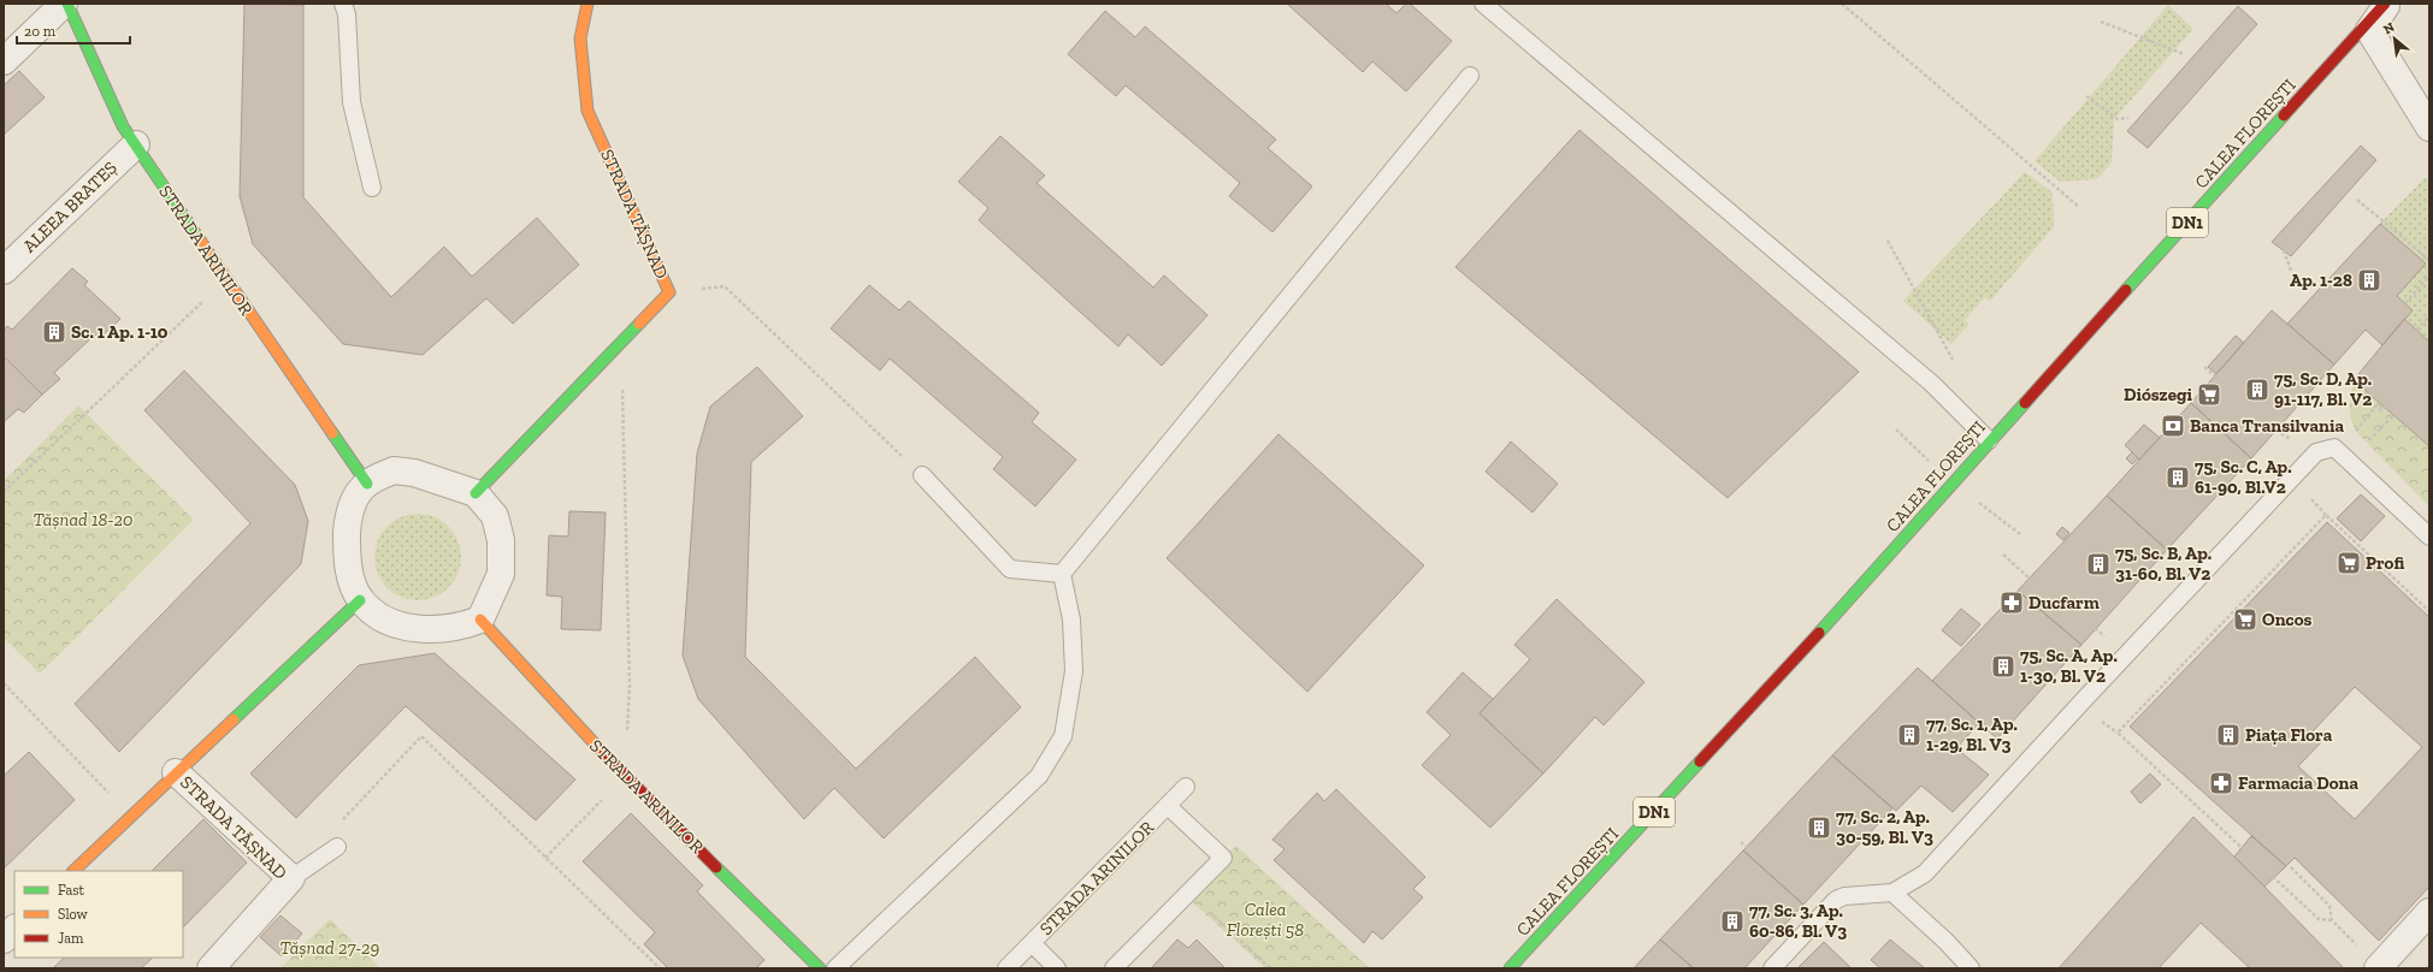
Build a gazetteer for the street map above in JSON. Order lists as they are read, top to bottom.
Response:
{
  "streets": {
    "street": [
      "CALEA FLOREȘTI",
      "ALEEA BRATEȘ",
      "STRADA TĂȘNAD",
      "DN1",
      "STRADA ARINILOR"
    ]
  },
  "crossings": [
    ["ALEEA BRATEȘ", "STRADA ARINILOR"],
    ["STRADA TĂȘNAD", "STRADA ARINILOR"]
  ],
  "parks": ["Tășnad 18-20", "Calea Florești 58", "Tășnad 27-29"],
  "places": {
    "building": [
      "Ap. 1-28",
      "Sc. 1 Ap. 1-10",
      "75, Sc. D, Ap. 91-117, Bl. V2",
      "75, Sc. C, Ap. 61-90, Bl.V2",
      "75, Sc. B, Ap. 31-60, Bl. V2",
      "75, Sc. A, Ap. 1-30, Bl. V2",
      "77, Sc. 1, Ap. 1-29, Bl. V3",
      "Piața Flora",
      "77, Sc. 2, Ap. 30-59, Bl. V3",
      "77, Sc. 3, Ap. 60-86, Bl. V3"
    ],
    "supermarket": ["Diószegi", "Profi", "Oncos"],
    "bank": ["Banca Transilvania"],
    "pharmacy": ["Ducfarm", "Farmacia Dona"]
  },
  "legend": ["Fast", "Slow", "Jam"],
  "scale_bar": "20 m",
  "north": "top left"
}
